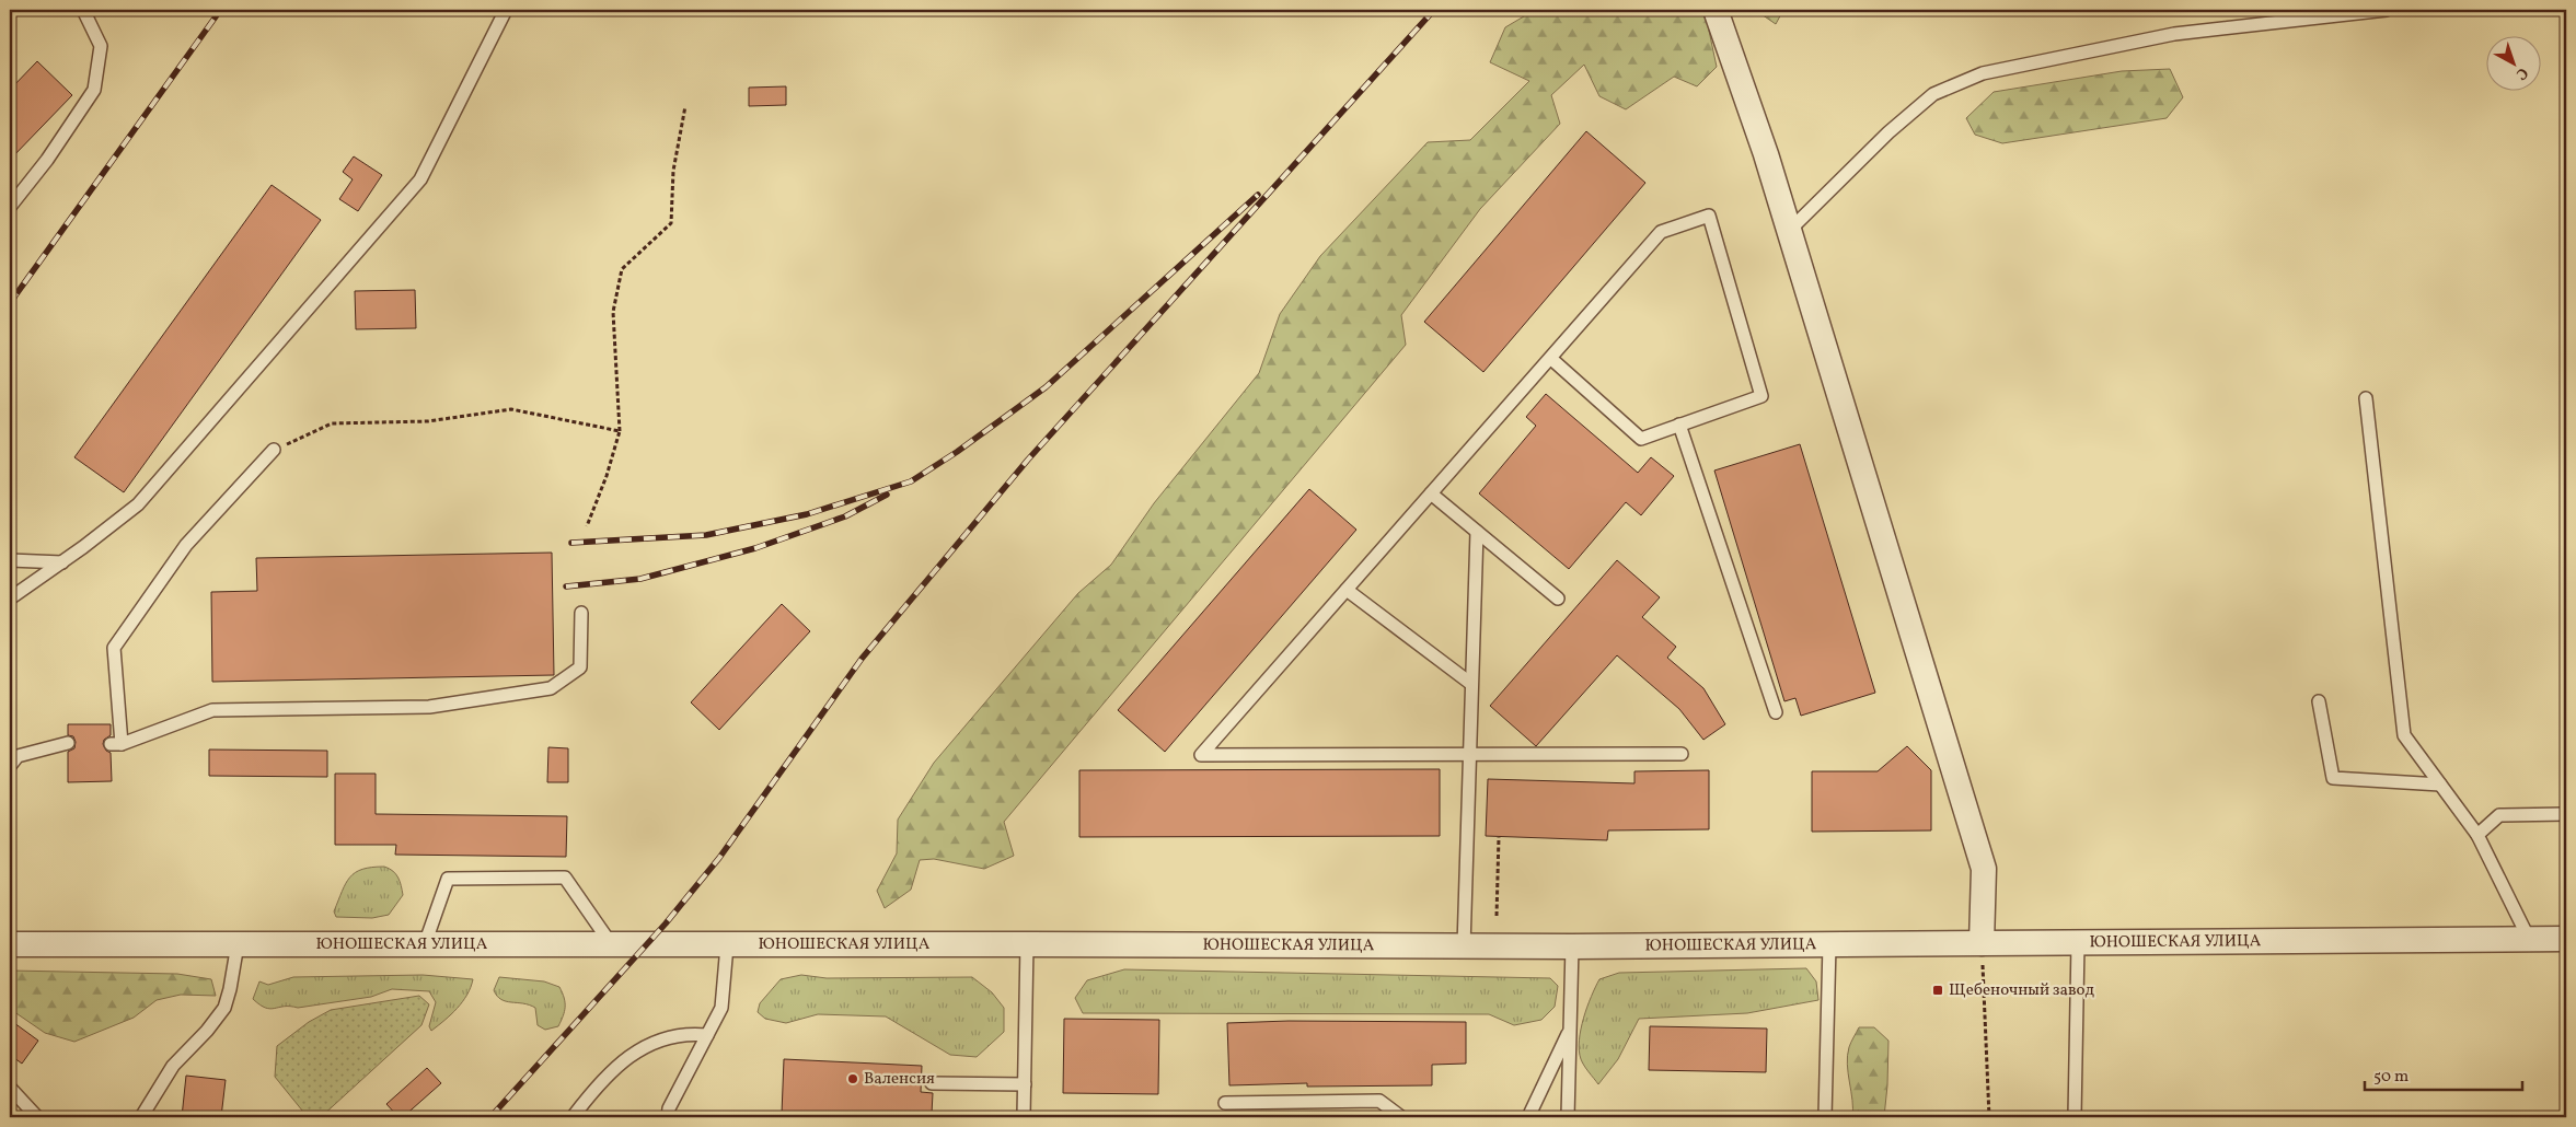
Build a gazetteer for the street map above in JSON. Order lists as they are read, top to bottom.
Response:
{
  "streets": {
    "street": ["ЮНОШЕСКАЯ УЛИЦА"]
  },
  "places": {
    "transit": ["Щебеночный завод"],
    "other": ["Валенсия"]
  },
  "scale_bar": "50 m",
  "north": "bottom right"
}
